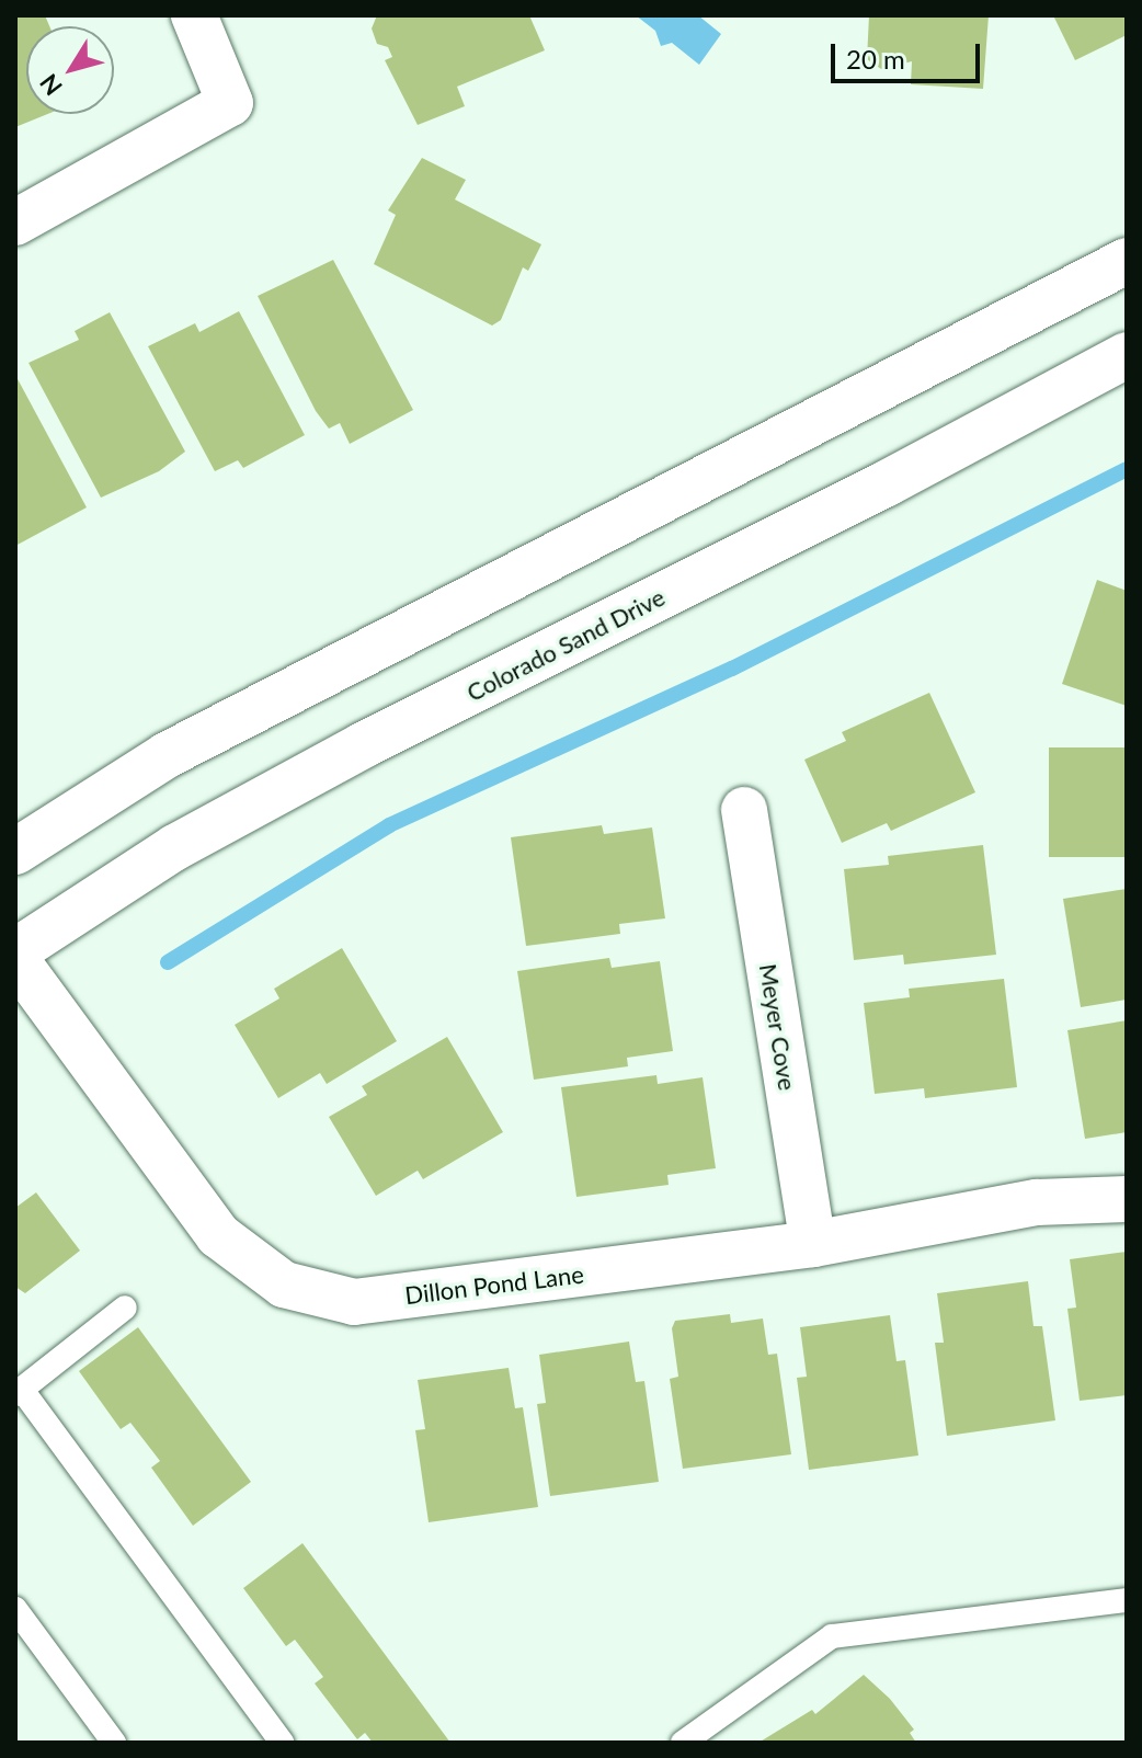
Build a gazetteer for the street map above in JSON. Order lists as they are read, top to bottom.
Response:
{
  "streets": {
    "street": ["Colorado Sand Drive", "Meyer Cove", "Dillon Pond Lane"]
  },
  "crossings": [
    ["Meyer Cove", "Dillon Pond Lane"]
  ],
  "scale_bar": "20 m",
  "north": "bottom left"
}
